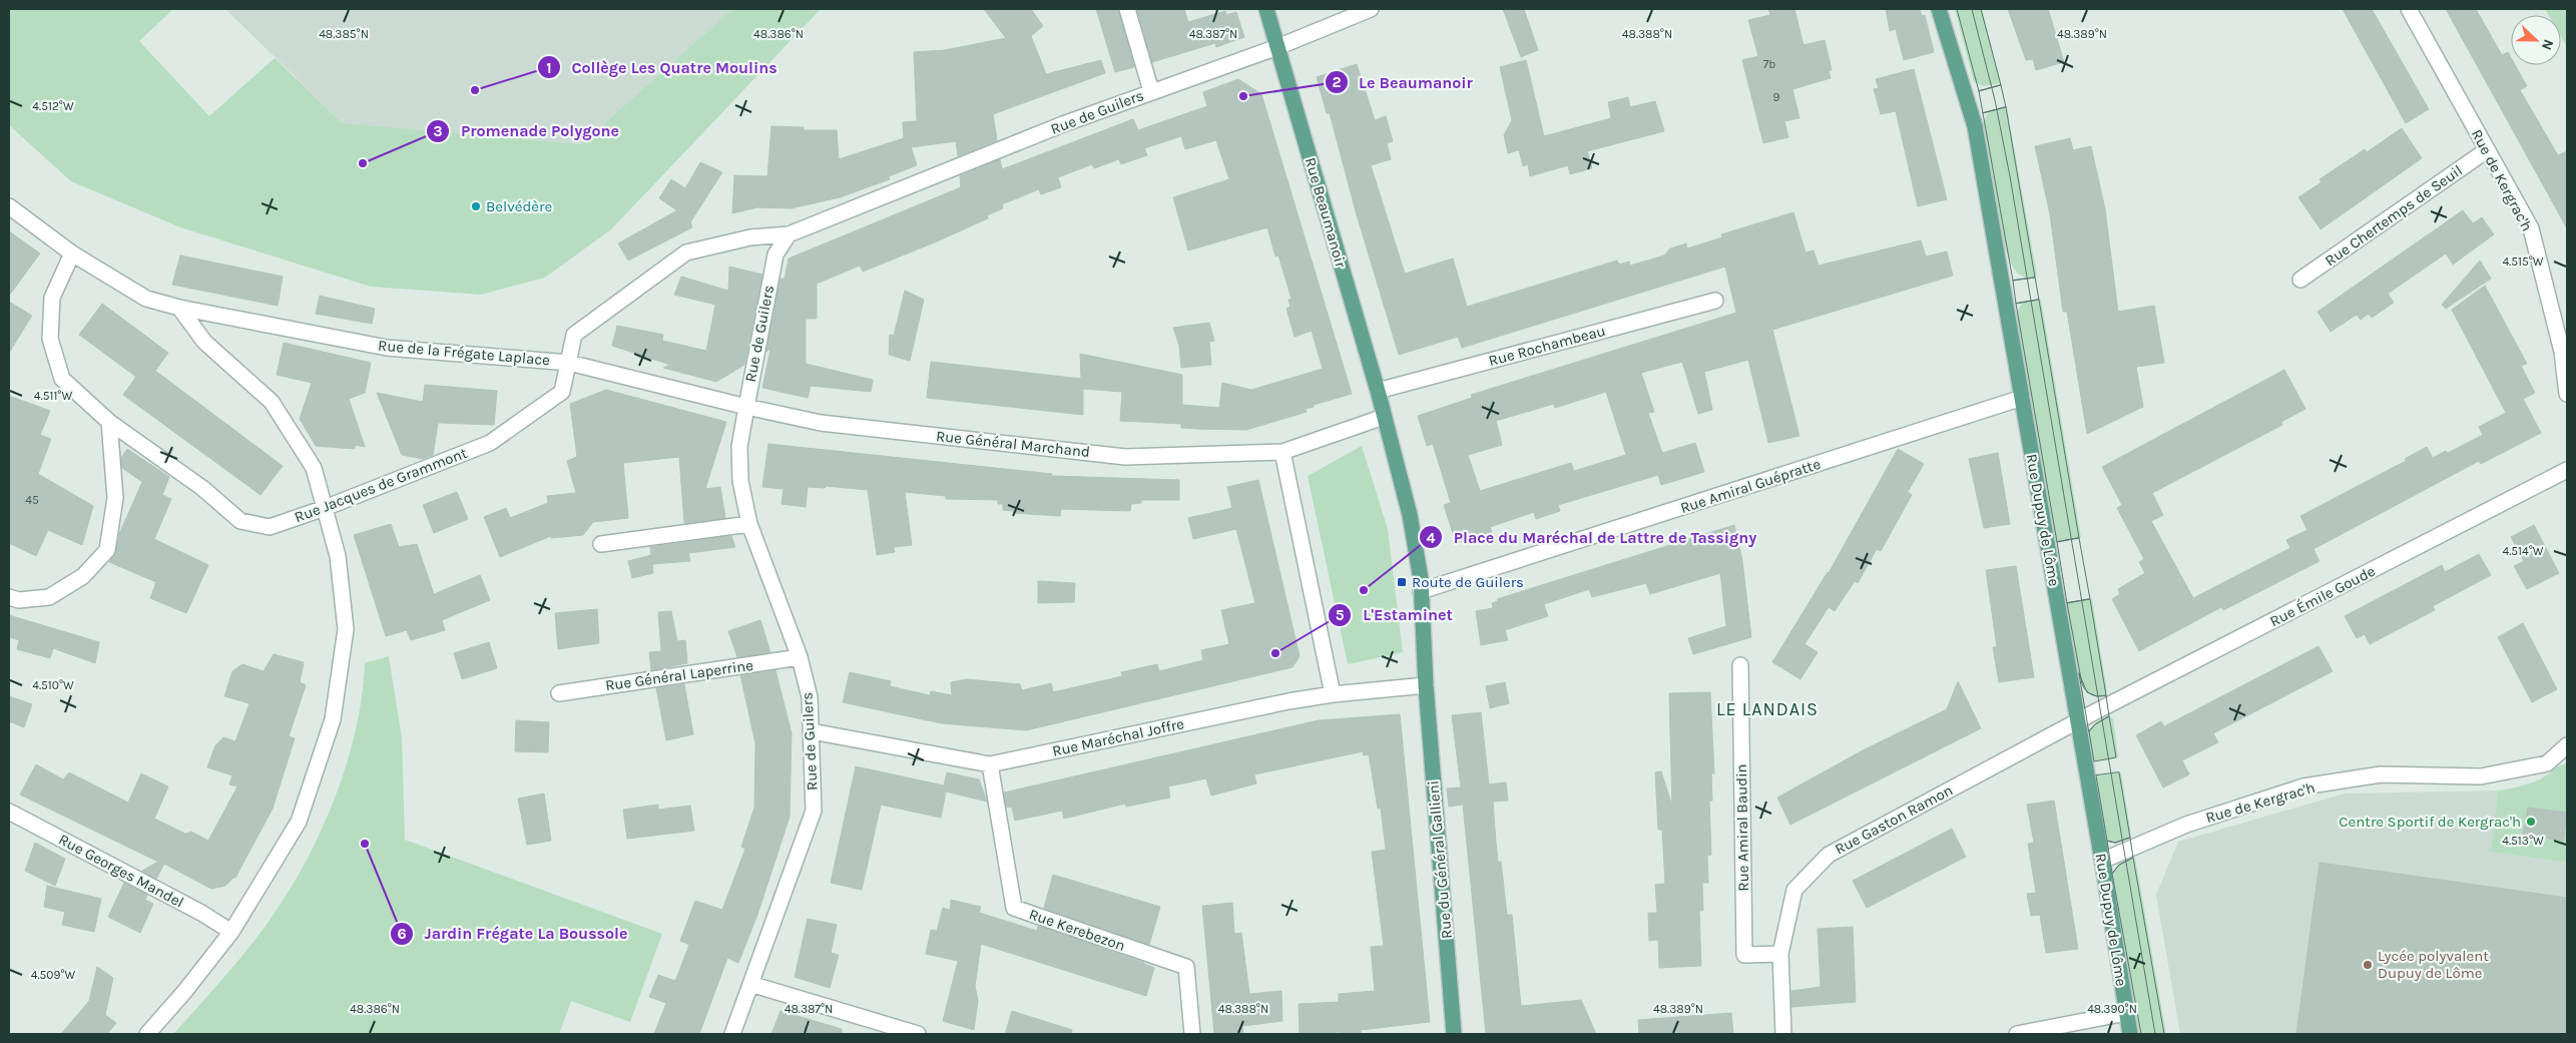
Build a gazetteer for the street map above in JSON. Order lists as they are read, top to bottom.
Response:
{
  "streets": {
    "main road": ["Rue Beaumanoir", "Rue Dupuy de Lôme", "Rue du Général Gallieni"],
    "street": [
      "Rue de Guilers",
      "Rue de Kergrac'h",
      "Rue Chertemps de Seuil",
      "Rue Rochambeau",
      "Rue de la Frégate Laplace",
      "Rue Général Marchand",
      "Rue Jacques de Grammont",
      "Rue Amiral Guépratte",
      "Rue Émile Goude",
      "Rue Général Laperrine",
      "Rue Maréchal Joffre",
      "Rue Gaston Ramon",
      "Rue Amiral Baudin",
      "Rue Georges Mandel",
      "Rue Kerebezon"
    ]
  },
  "crossings": [
    ["Rue de Guilers", "Rue Beaumanoir"],
    ["Rue de Guilers", "Rue de la Frégate Laplace"],
    ["Rue de Guilers", "Rue Général Marchand"],
    ["Rue de Guilers", "Rue Jacques de Grammont"],
    ["Rue de Guilers", "Rue Général Laperrine"],
    ["Rue de Guilers", "Rue Maréchal Joffre"],
    ["Rue de Kergrac'h", "Rue Chertemps de Seuil"],
    ["Rue de Kergrac'h", "Rue Dupuy de Lôme"],
    ["Rue Beaumanoir", "Rue Rochambeau"],
    ["Rue Beaumanoir", "Rue Général Marchand"],
    ["Rue Beaumanoir", "Rue Amiral Guépratte"],
    ["Rue Beaumanoir", "Rue du Général Gallieni"],
    ["Rue de la Frégate Laplace", "Rue Général Marchand"],
    ["Rue de la Frégate Laplace", "Rue Jacques de Grammont"],
    ["Rue Amiral Guépratte", "Rue Dupuy de Lôme"],
    ["Rue Amiral Guépratte", "Rue du Général Gallieni"],
    ["Rue Dupuy de Lôme", "Rue Émile Goude"],
    ["Rue Dupuy de Lôme", "Rue Gaston Ramon"],
    ["Rue Émile Goude", "Rue Gaston Ramon"],
    ["Rue Maréchal Joffre", "Rue du Général Gallieni"],
    ["Rue Maréchal Joffre", "Rue Kerebezon"],
    ["Rue Gaston Ramon", "Rue Amiral Baudin"]
  ],
  "districts": ["LE LANDAIS"],
  "places": {
    "other": [
      "Collège Les Quatre Moulins",
      "Le Beaumanoir",
      "Promenade Polygone",
      "Belvédère",
      "Place du Maréchal de Lattre de Tassigny",
      "L'Estaminet",
      "Centre Sportif de Kergrac'h",
      "Jardin Frégate La Boussole",
      "Lycée polyvalent Dupuy de Lôme"
    ],
    "transit": ["Route de Guilers"]
  },
  "house_numbers": ["7b", "9", "45"],
  "north": "right",
  "coordinates": [
    "48.385°N",
    "48.386°N",
    "48.387°N",
    "48.388°N",
    "48.389°N",
    "4.512°W",
    "4.515°W",
    "4.511°W",
    "4.514°W",
    "4.510°W",
    "4.513°W",
    "4.509°W",
    "48.390°N"
  ]
}
